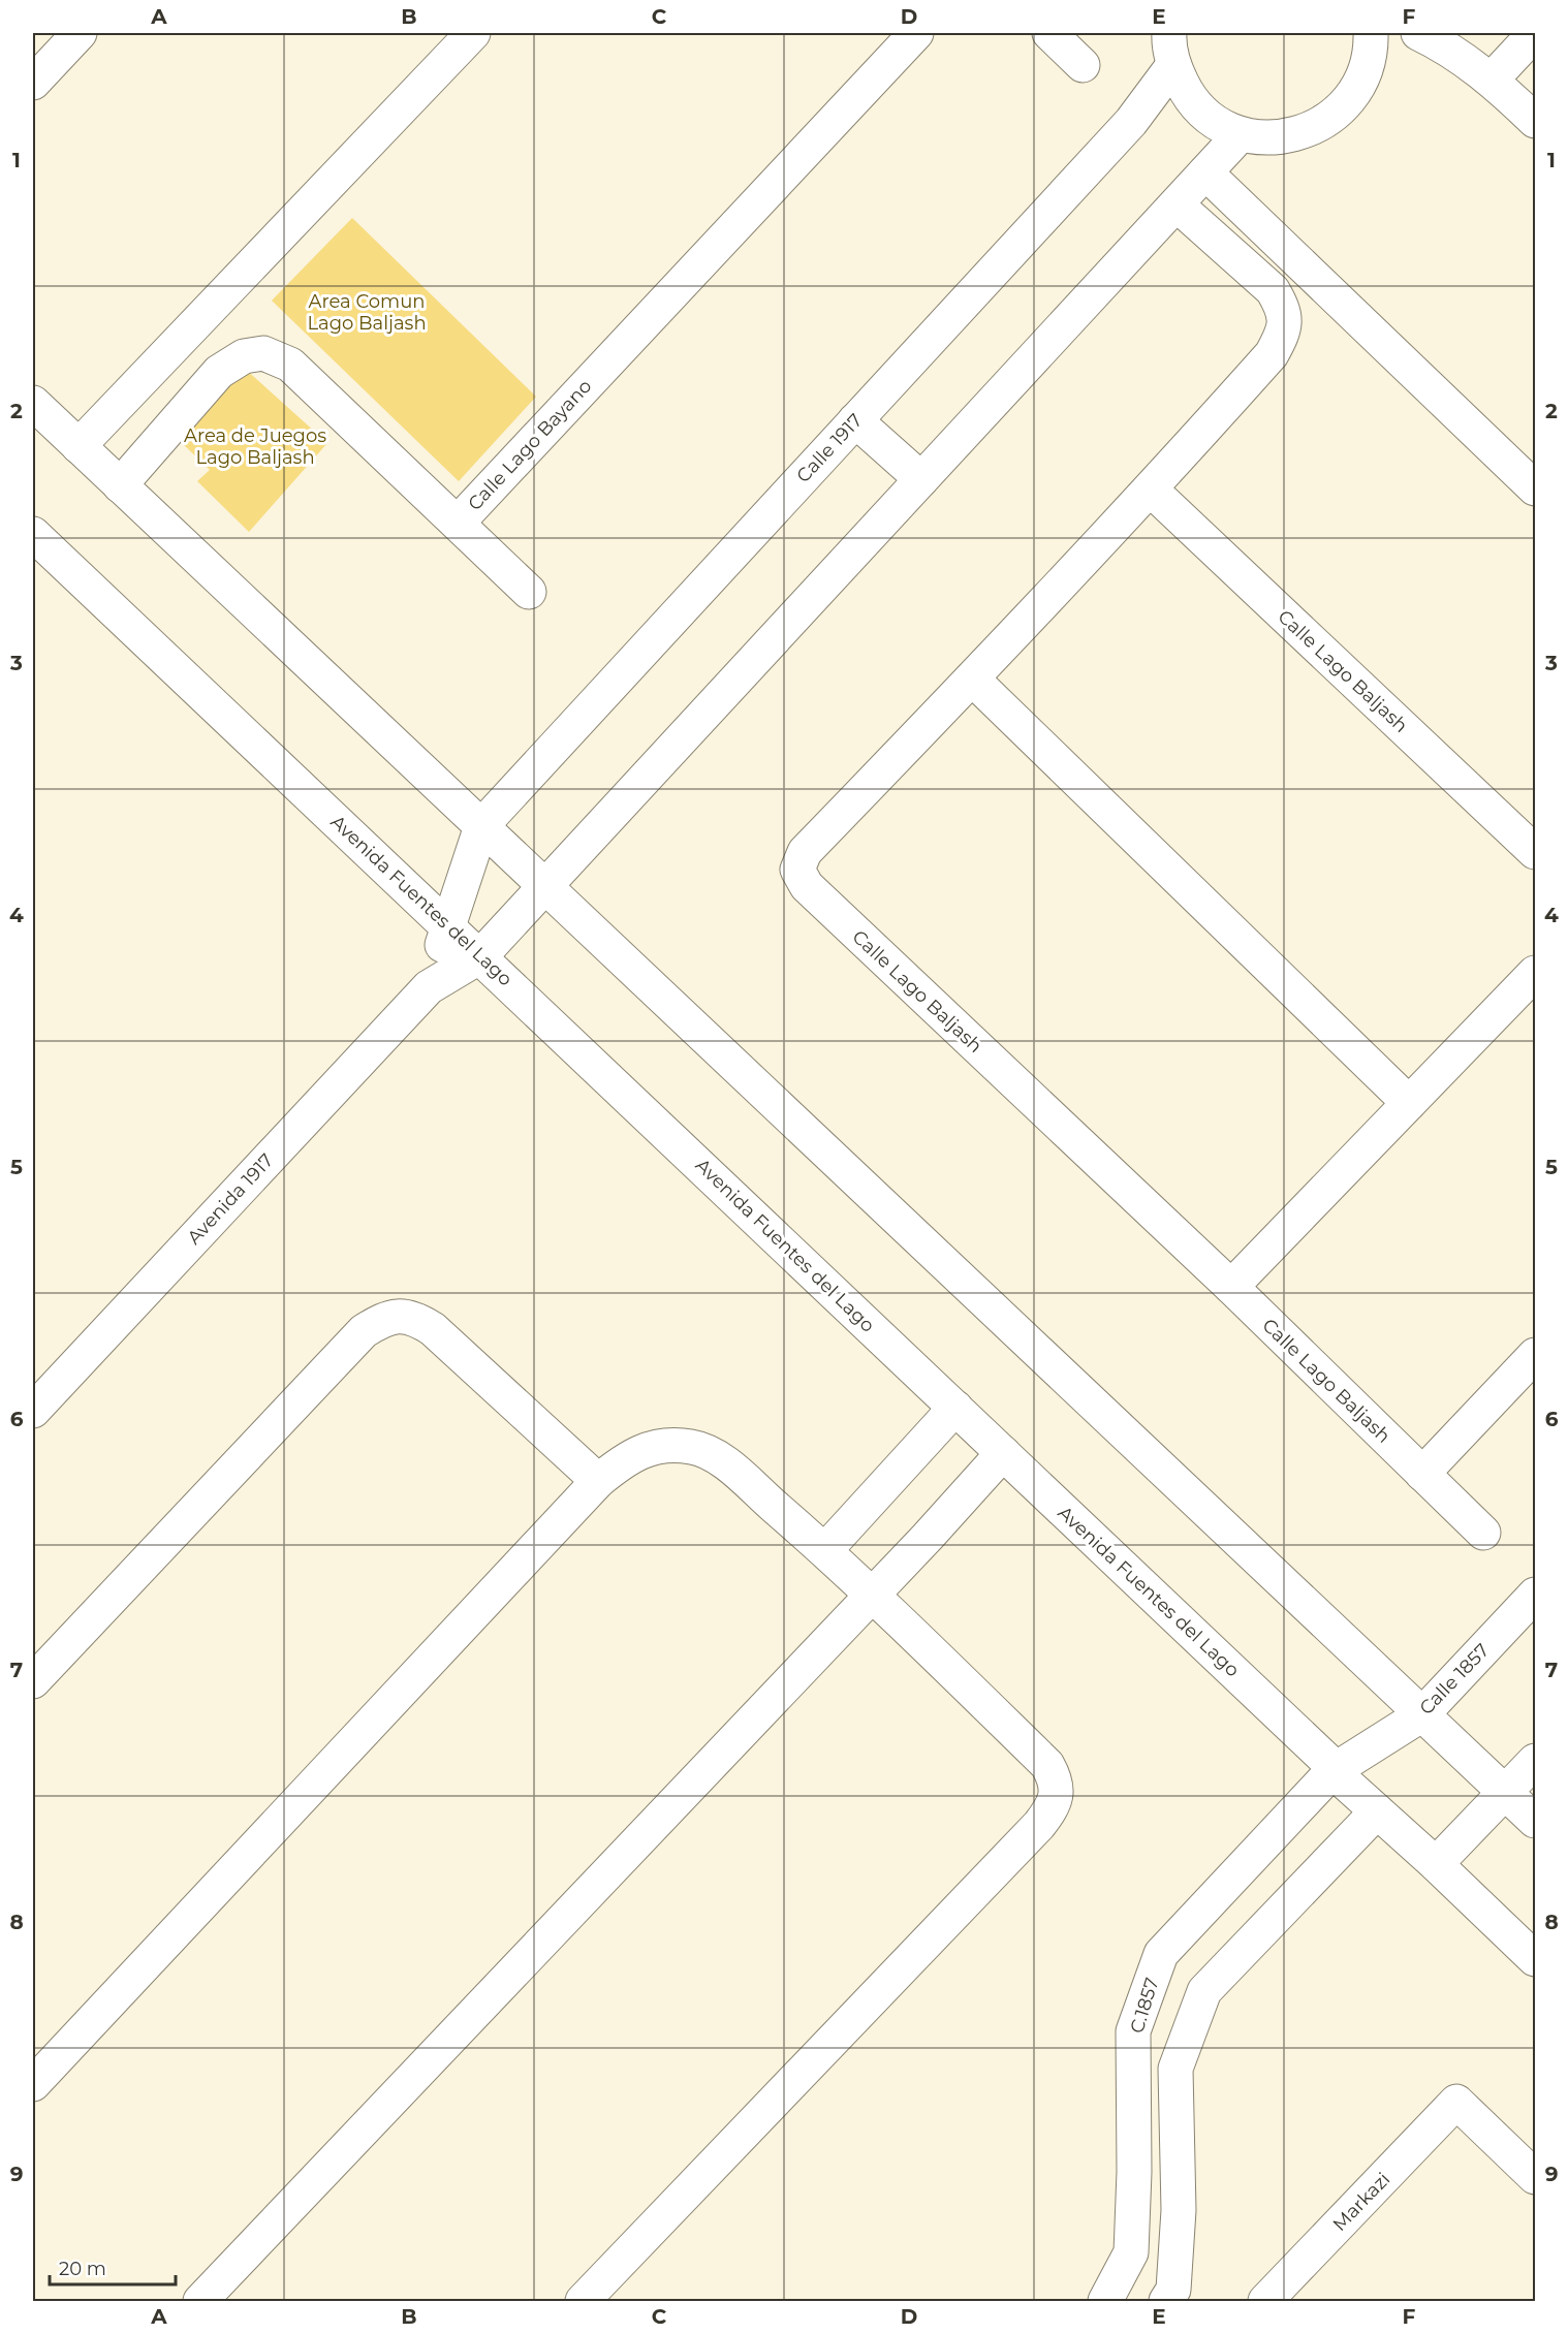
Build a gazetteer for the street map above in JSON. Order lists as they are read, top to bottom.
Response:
{
  "streets": {
    "street": [
      "Calle Lago Bayano",
      "Calle 1917",
      "Calle Lago Baljash",
      "Avenida Fuentes del Lago",
      "Avenida 1917",
      "Calle 1857",
      "C.1857",
      "Markazi"
    ]
  },
  "crossings": [
    ["Avenida Fuentes del Lago", "Calle 1857"],
    ["Avenida Fuentes del Lago", "C.1857"],
    ["Calle 1857", "C.1857"]
  ],
  "parks": ["Area Comun Lago Baljash", "Area de Juegos Lago Baljash"],
  "scale_bar": "20 m",
  "grid": {
    "columns": [
      "A",
      "B",
      "C",
      "D",
      "E",
      "F"
    ],
    "rows": [
      "1",
      "2",
      "3",
      "4",
      "5",
      "6",
      "7",
      "8",
      "9"
    ]
  }
}
